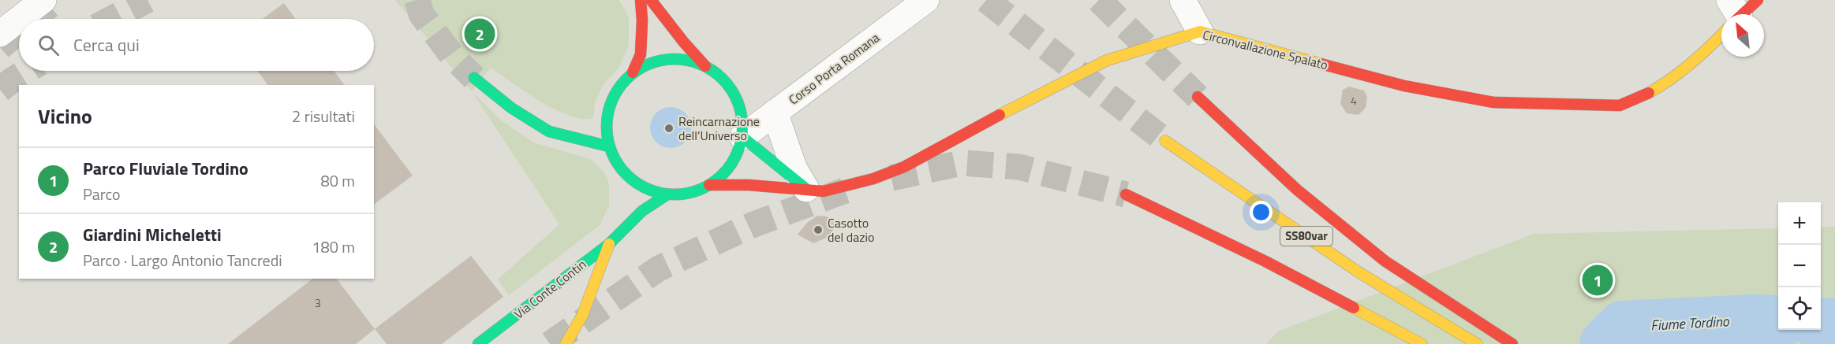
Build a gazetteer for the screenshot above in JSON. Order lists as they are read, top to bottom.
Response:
{
  "streets": {
    "main road": ["Circonvallazione Spalato", "SS80var", "Via Conte Contin"],
    "street": ["Corso Porta Romana"]
  },
  "crossings": [
    ["Circonvallazione Spalato", "Corso Porta Romana"],
    ["Circonvallazione Spalato", "Via Conte Contin"],
    ["Corso Porta Romana", "Via Conte Contin"]
  ],
  "water": ["Fiume Tordino"],
  "places": ["Reincarnazione dell’Universo", "Casotto del dazio"],
  "house_numbers": ["4", "3"],
  "north": "top left",
  "page": {
    "pins": ["2", "1"],
    "search": "Cerca qui",
    "heading": ["Vicino", "2 risultati"],
    "list": [
      {
        "mark": "1",
        "name": "Parco Fluviale Tordino",
        "note": "Parco",
        "value": "80 m"
      },
      {
        "mark": "2",
        "name": "Giardini Micheletti",
        "note": "Parco · Largo Antonio Tancredi",
        "value": "180 m"
      }
    ],
    "map_buttons": ["+", "−"]
  }
}
